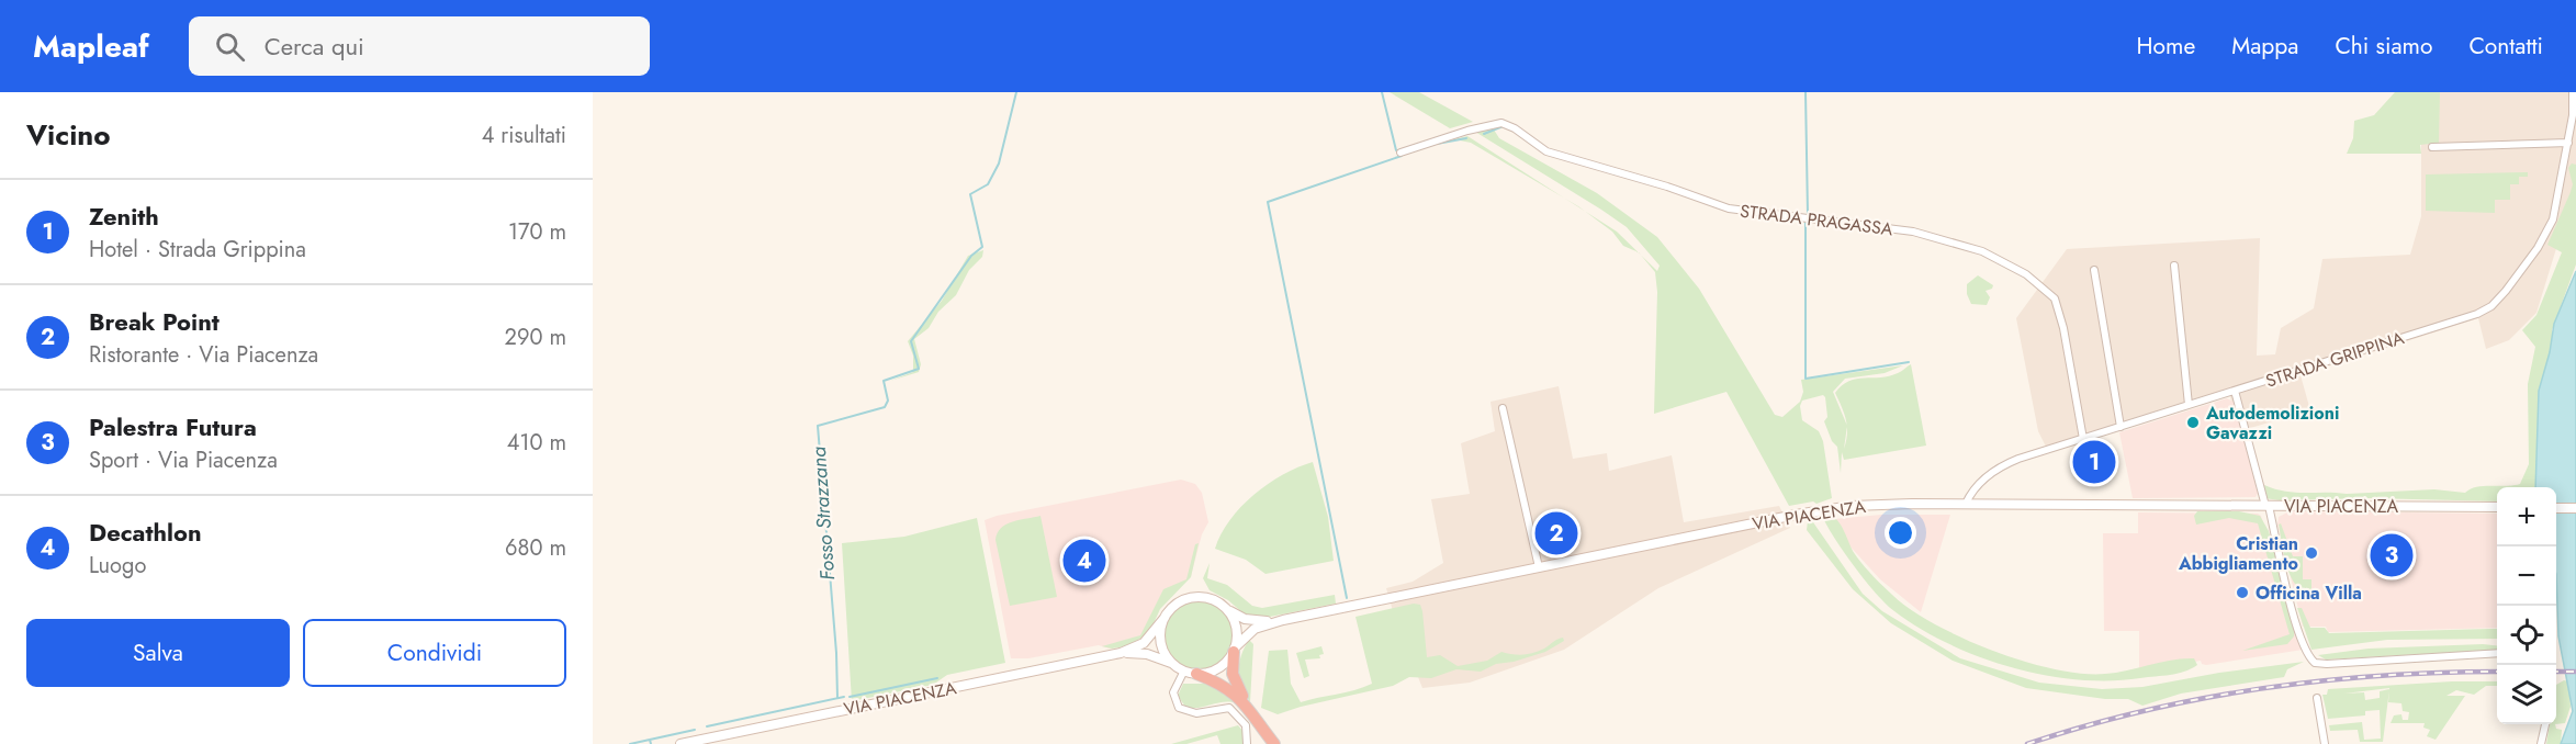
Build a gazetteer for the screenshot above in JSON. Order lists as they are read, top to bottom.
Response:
{
  "streets": {
    "main road": ["VIA PIACENZA"],
    "street": ["STRADA PRAGASSA", "STRADA GRIPPINA"]
  },
  "crossings": [
    ["STRADA PRAGASSA", "STRADA GRIPPINA"],
    ["STRADA GRIPPINA", "VIA PIACENZA"]
  ],
  "water": ["Fosso Strazzana"],
  "places": ["Autodemolizioni Gavazzi", "Cristian Abbigliamento", "Officina Villa"],
  "page": {
    "header": "Mapleaf",
    "search": "Cerca qui",
    "nav": [
      "Home",
      "Mappa",
      "Chi siamo",
      "Contatti"
    ],
    "heading": ["Vicino", "4 risultati"],
    "list": [
      {
        "mark": "1",
        "name": "Zenith",
        "note": "Hotel · Strada Grippina",
        "value": "170 m"
      },
      {
        "mark": "2",
        "name": "Break Point",
        "note": "Ristorante · Via Piacenza",
        "value": "290 m"
      },
      {
        "mark": "3",
        "name": "Palestra Futura",
        "note": "Sport · Via Piacenza",
        "value": "410 m"
      },
      {
        "mark": "4",
        "name": "Decathlon",
        "note": "Luogo",
        "value": "680 m"
      }
    ],
    "pins": [
      "1",
      "2",
      "3",
      "4"
    ],
    "map_buttons": ["+", "−"],
    "buttons": ["Salva", "Condividi"]
  }
}
